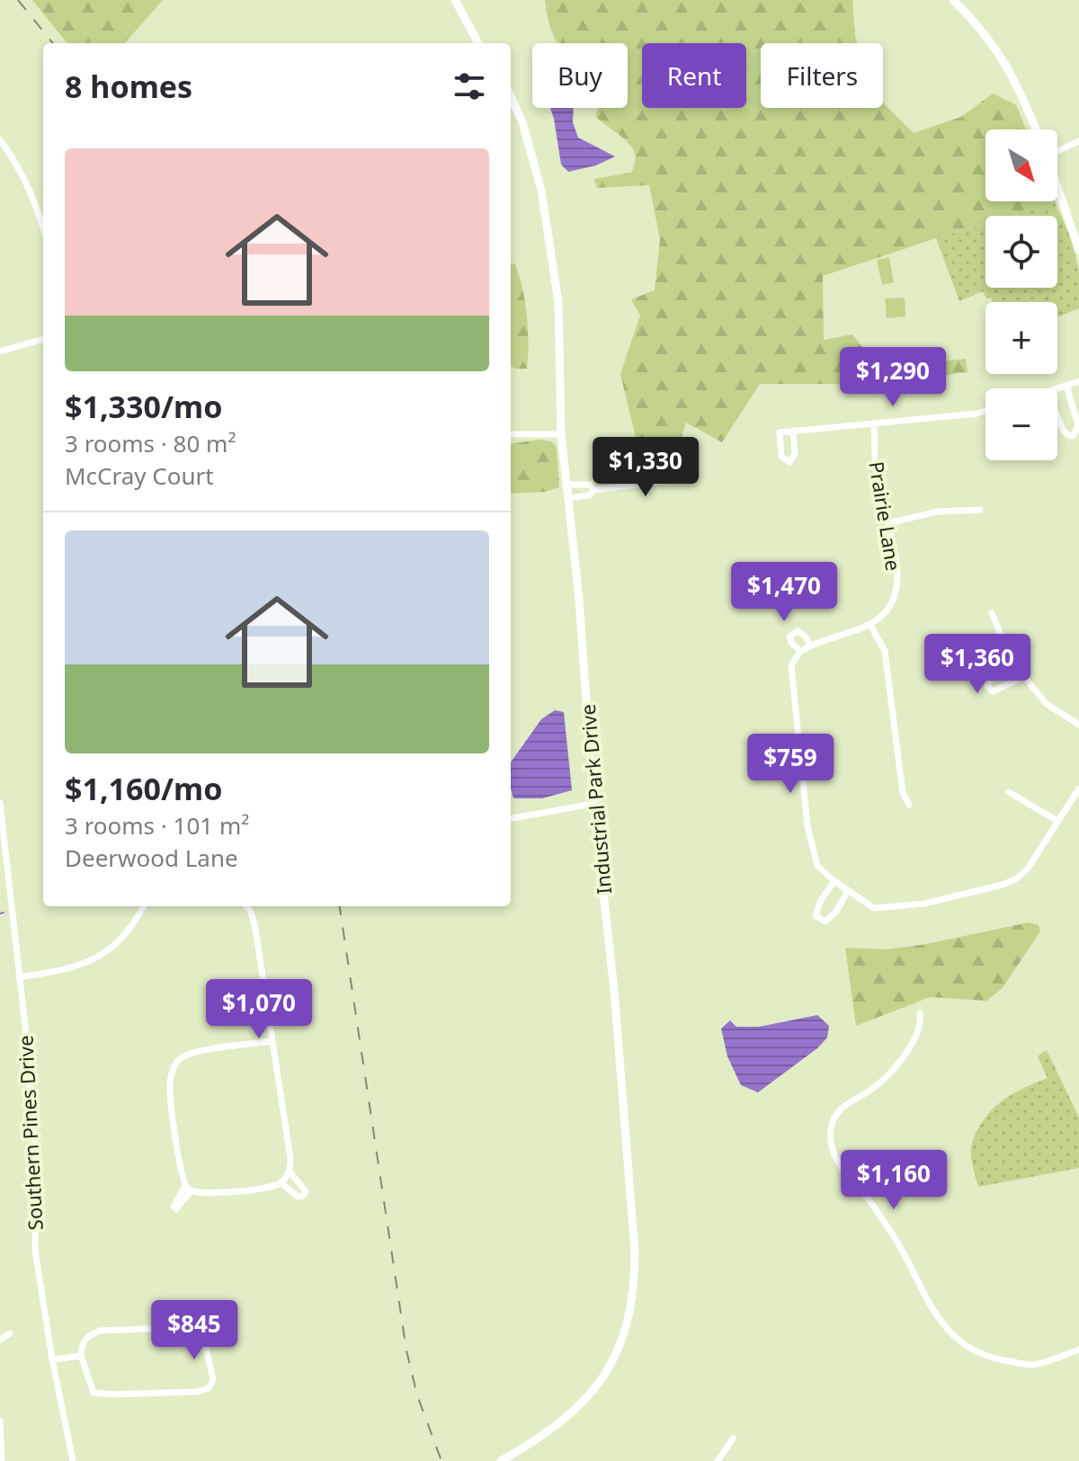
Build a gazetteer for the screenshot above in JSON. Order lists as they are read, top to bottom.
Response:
{
  "streets": {
    "street": ["Prairie Lane", "Industrial Park Drive", "Southern Pines Drive"]
  },
  "north": "bottom right",
  "page": {
    "chip": ["Buy", "Rent", "Filters"],
    "heading": "8 homes",
    "map_buttons": ["+", "−"],
    "list": [
      {
        "name": "$1,330/mo",
        "note": "3 rooms · 80 m² · McCray Court"
      },
      {
        "name": "$1,160/mo",
        "note": "3 rooms · 101 m² · Deerwood Lane"
      }
    ],
    "price": [
      "$1,290",
      "$1,330",
      "$1,470",
      "$1,360",
      "$759",
      "$1,070",
      "$1,160",
      "$845"
    ]
  }
}
